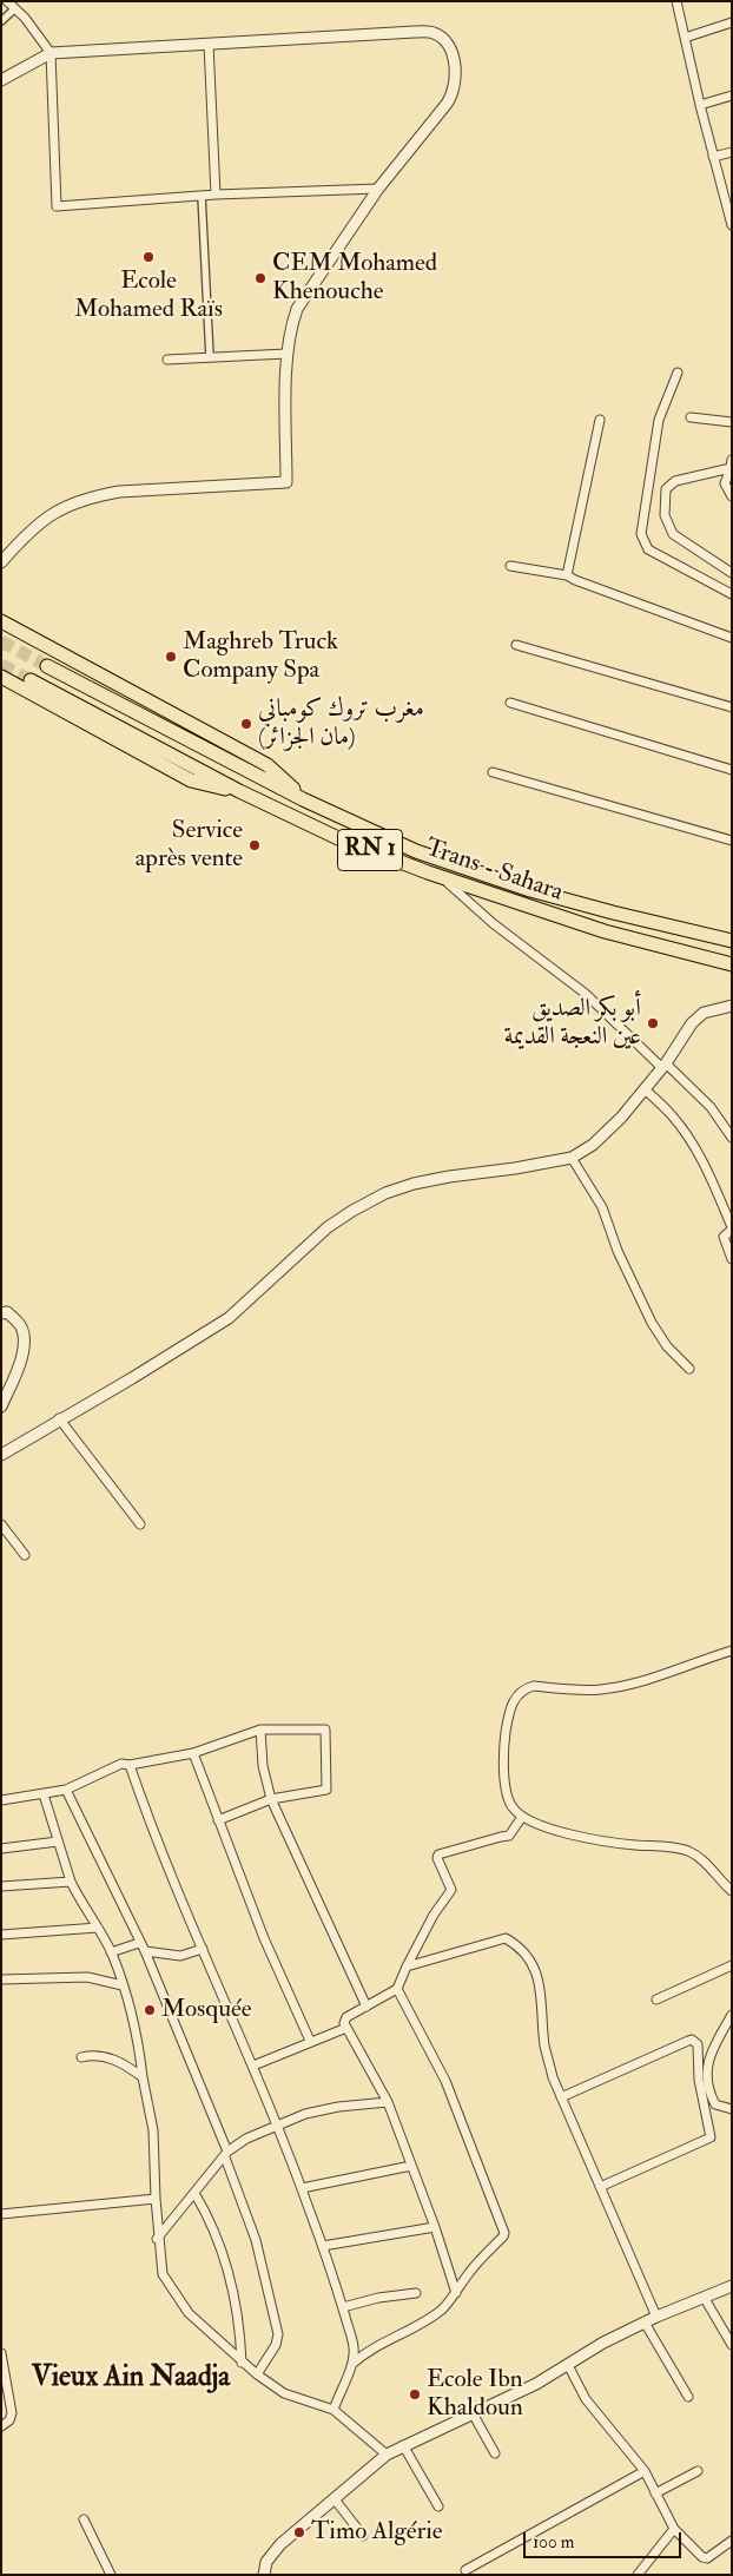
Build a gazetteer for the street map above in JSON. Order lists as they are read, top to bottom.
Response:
{
  "streets": {
    "highway": ["RN 1", "Trans - Sahara"]
  },
  "districts": ["Vieux Ain Naadja"],
  "places": [
    "Ecole Mohamed Raïs",
    "CEM Mohamed Khenouche",
    "Maghreb Truck Company Spa",
    "مغرب تروك كومباني (مان الجزائر)",
    "Service après vente",
    "أبو بكر الصديق عين النعجة القديمة",
    "Mosquée",
    "Ecole Ibn Khaldoun",
    "Timo Algérie"
  ],
  "scale_bar": "100 m"
}
